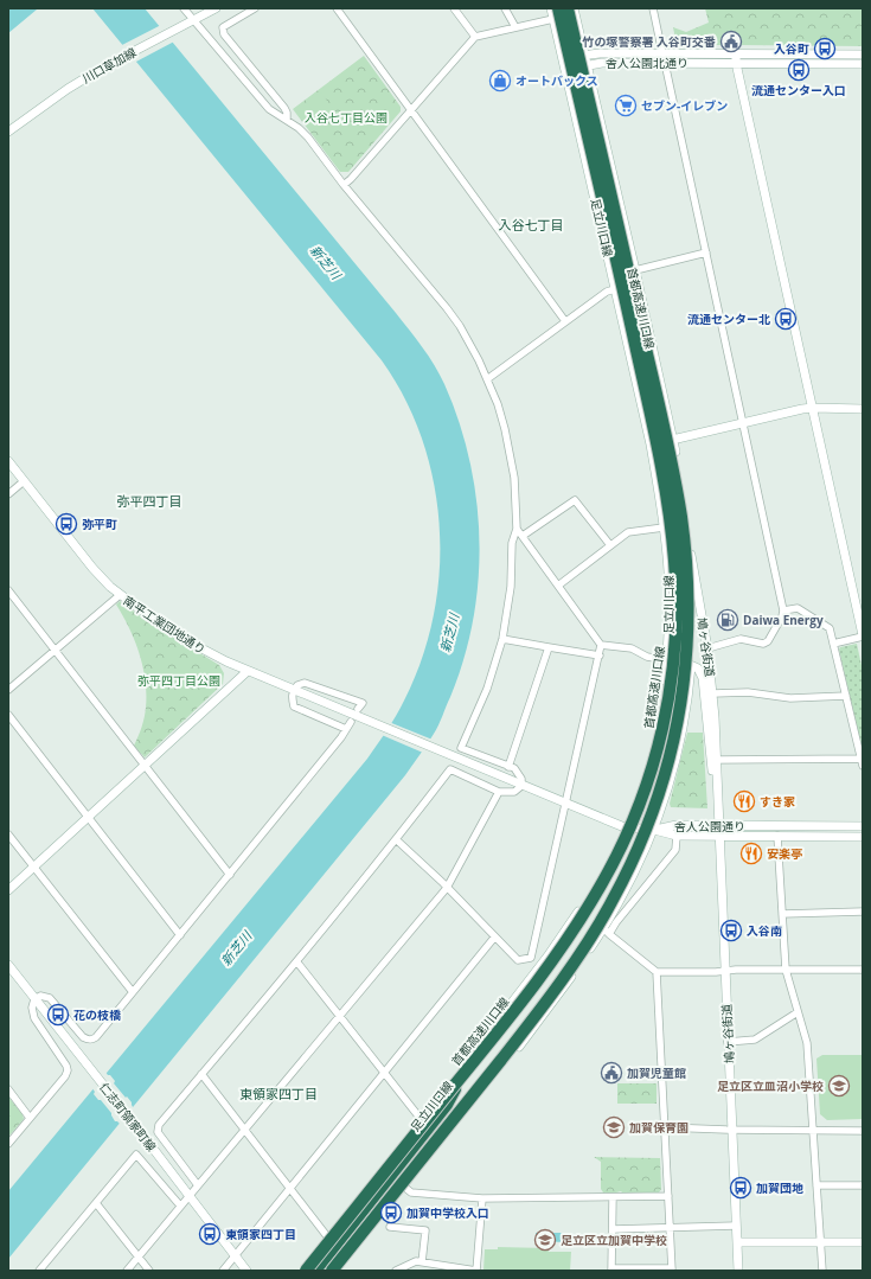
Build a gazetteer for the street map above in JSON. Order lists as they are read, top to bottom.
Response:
{
  "streets": {
    "highway": ["首都高速川口線"],
    "main road": [
      "舎人公園北通り",
      "川口草加線",
      "足立川口線",
      "南平工業団地通り",
      "鳩ヶ谷街道",
      "舎人公園通り",
      "仁志町領家町線"
    ]
  },
  "crossings": [
    ["舎人公園北通り", "足立川口線"],
    ["足立川口線", "首都高速川口線"],
    ["足立川口線", "鳩ヶ谷街道"],
    ["足立川口線", "舎人公園通り"],
    ["鳩ヶ谷街道", "舎人公園通り"]
  ],
  "districts": ["入谷七丁目", "弥平四丁目", "東領家四丁目"],
  "water": ["新芝川"],
  "parks": ["入谷七丁目公園", "弥平四丁目公園"],
  "places": {
    "public building": ["竹の塚警察署 入谷町交番", "加賀児童館"],
    "bus stop": [
      "入谷町",
      "流通センター入口",
      "流通センター北",
      "弥平町",
      "入谷南",
      "花の枝橋",
      "加賀団地",
      "加賀中学校入口",
      "東領家四丁目"
    ],
    "shop": ["オートバックス"],
    "supermarket": ["セブン-イレブン"],
    "fuel station": ["Daiwa Energy"],
    "restaurant": ["すき家", "安楽亭"],
    "school or university": ["足立区立皿沼小学校", "加賀保育園", "足立区立加賀中学校"]
  }
}
